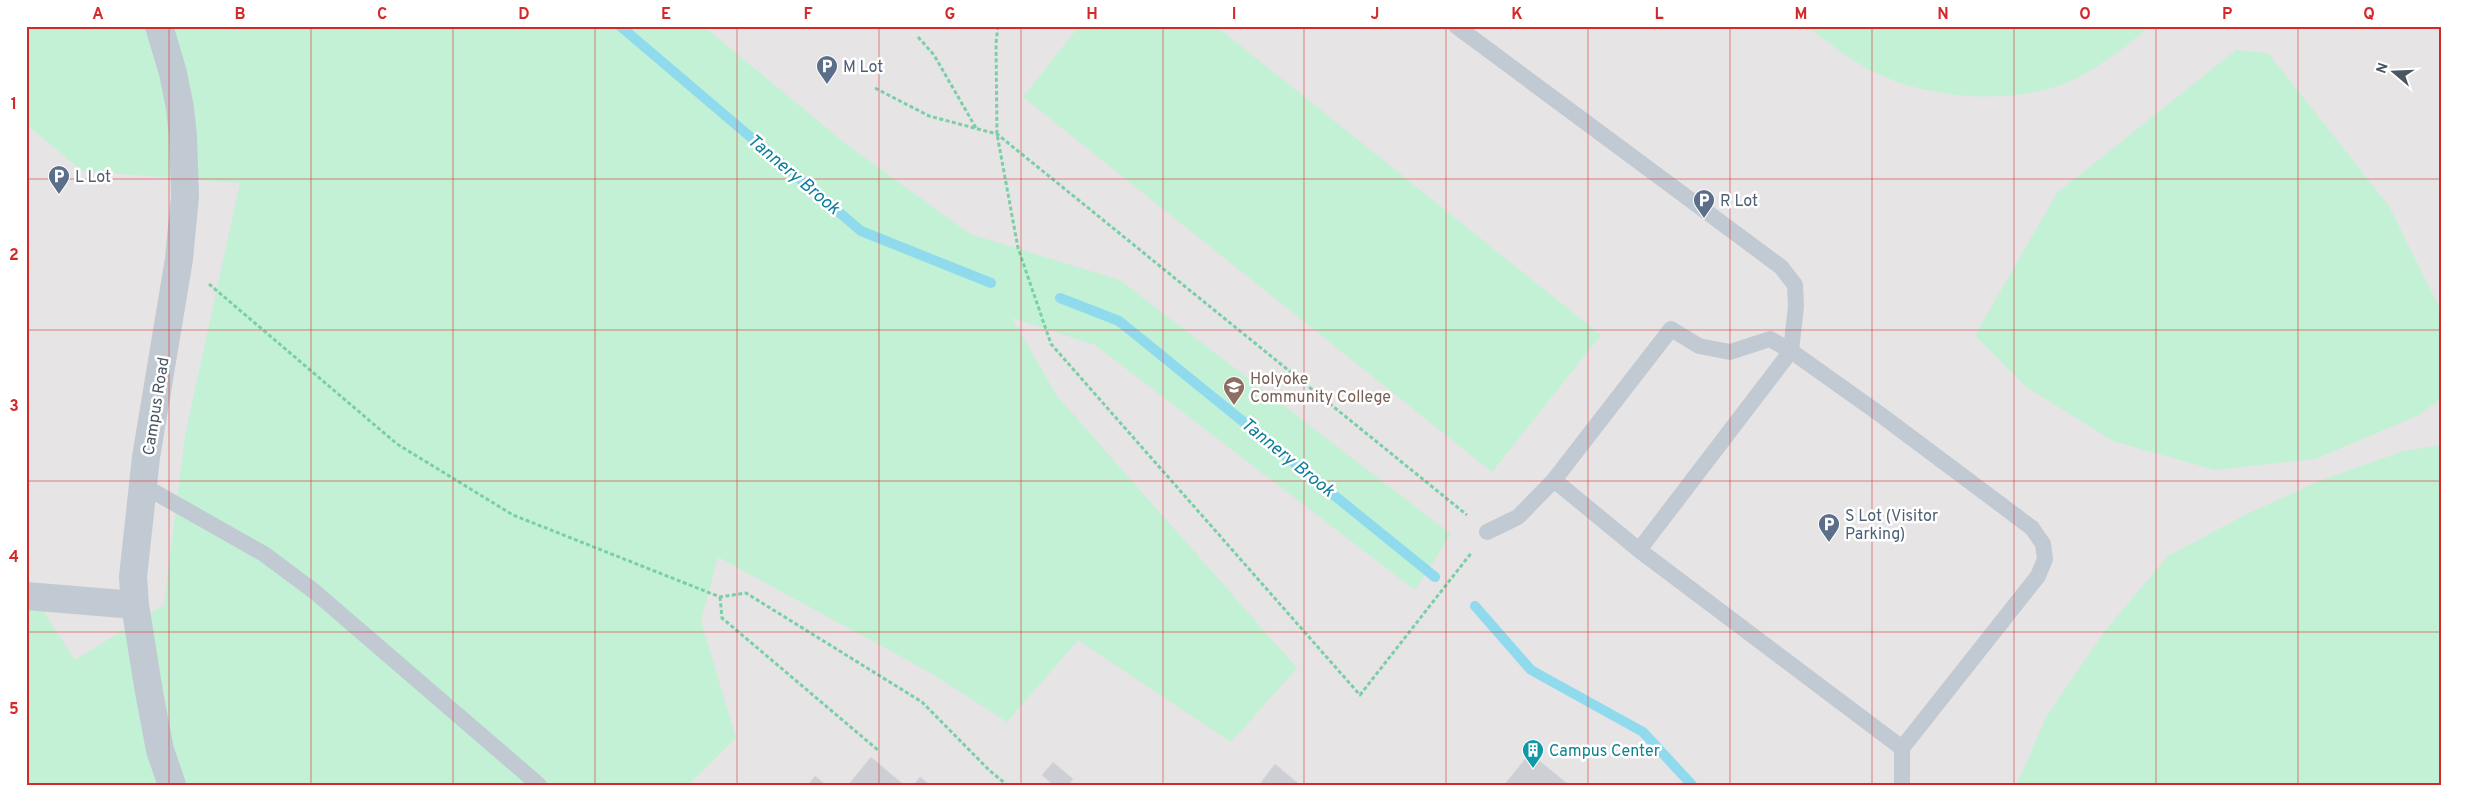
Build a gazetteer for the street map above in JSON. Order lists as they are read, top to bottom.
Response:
{
  "streets": {
    "street": ["Campus Road"]
  },
  "water": ["Tannery Brook"],
  "places": {
    "parking": [
      "M Lot",
      "L Lot",
      "R Lot",
      "S Lot (Visitor Parking)"
    ],
    "school or university": ["Holyoke Community College"],
    "building": ["Campus Center"]
  },
  "north": "left",
  "grid": {
    "columns": [
      "A",
      "B",
      "C",
      "D",
      "E",
      "F",
      "G",
      "H",
      "I",
      "J",
      "K",
      "L",
      "M",
      "N",
      "O",
      "P",
      "Q"
    ],
    "rows": [
      "1",
      "2",
      "3",
      "4",
      "5"
    ]
  }
}
